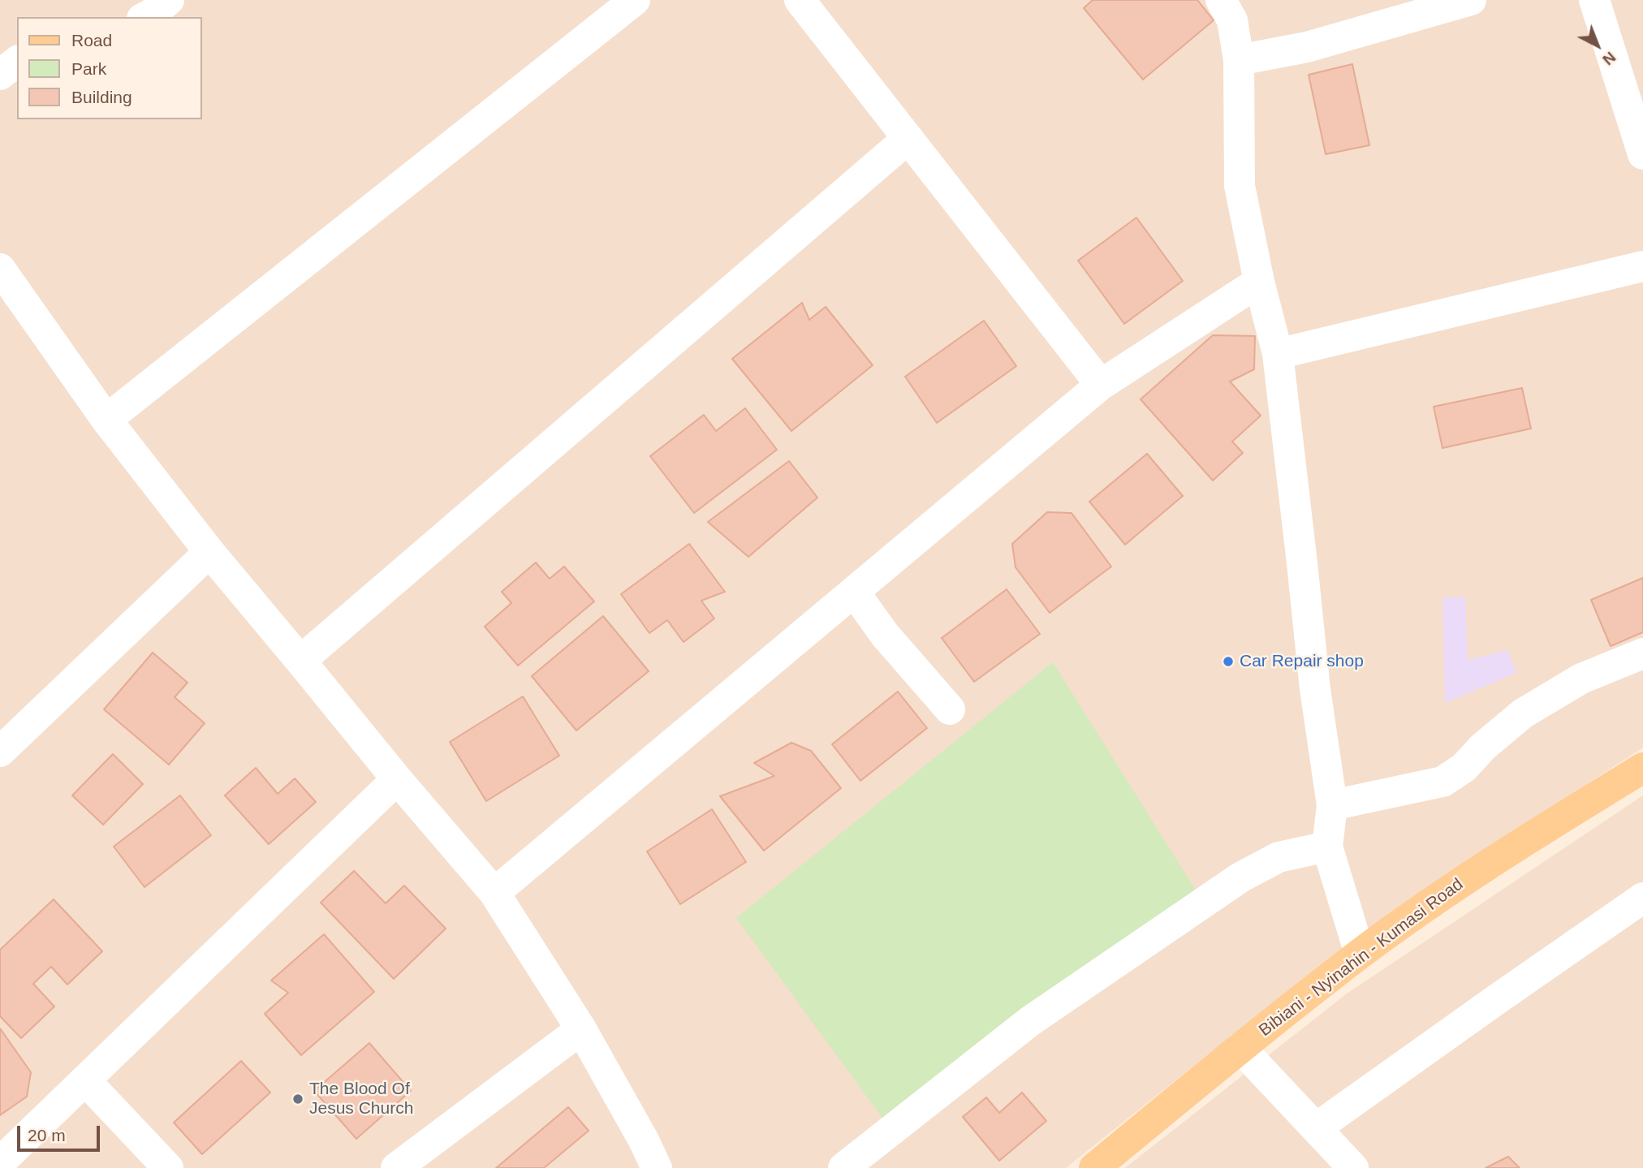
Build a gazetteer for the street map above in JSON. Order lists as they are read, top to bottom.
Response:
{
  "streets": {
    "main road": ["Bibiani - Nyinahin - Kumasi Road"]
  },
  "places": ["Car Repair shop", "The Blood Of Jesus Church"],
  "legend": ["Road", "Park", "Building"],
  "scale_bar": "20 m",
  "north": "bottom right"
}
